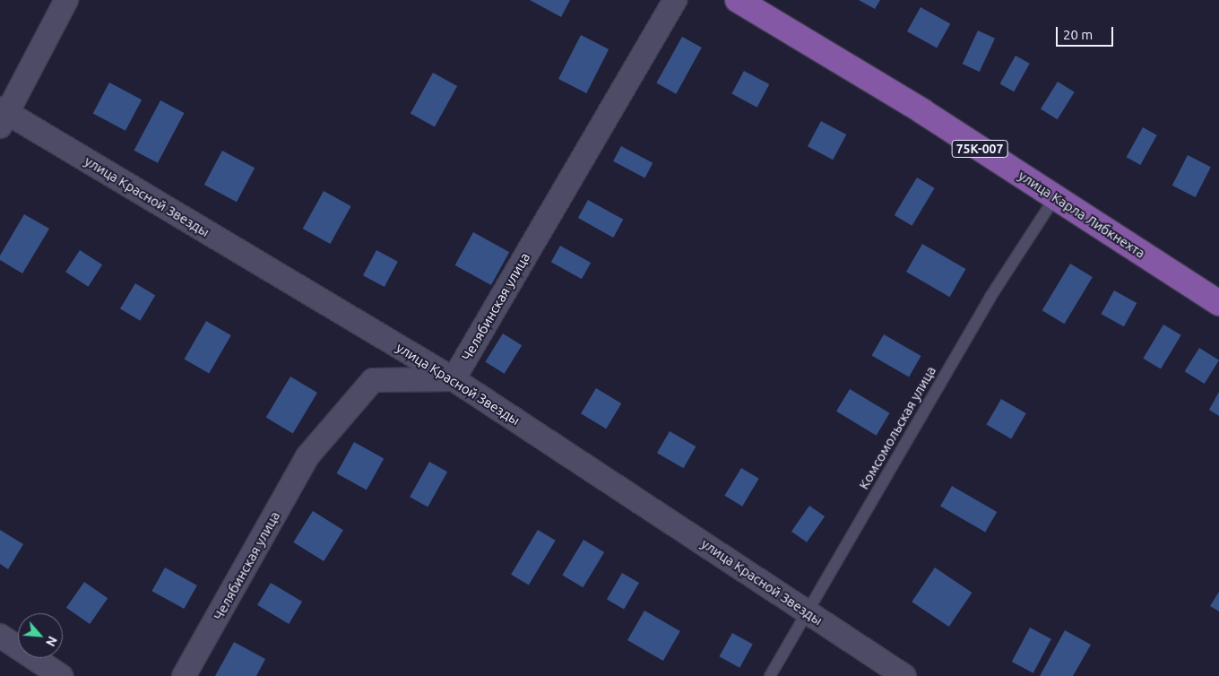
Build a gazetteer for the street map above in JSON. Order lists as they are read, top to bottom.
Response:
{
  "streets": {
    "main road": ["75К-007", "улица Карла Либкнехта"],
    "street": ["улица Красной Звезды", "Челябинская улица"],
    "lane": ["Комсомольская улица"]
  },
  "crossings": [
    ["улица Красной Звезды", "Челябинская улица"],
    ["улица Красной Звезды", "Комсомольская улица"],
    ["улица Карла Либкнехта", "Комсомольская улица"]
  ],
  "scale_bar": "20 m",
  "north": "bottom right"
}
